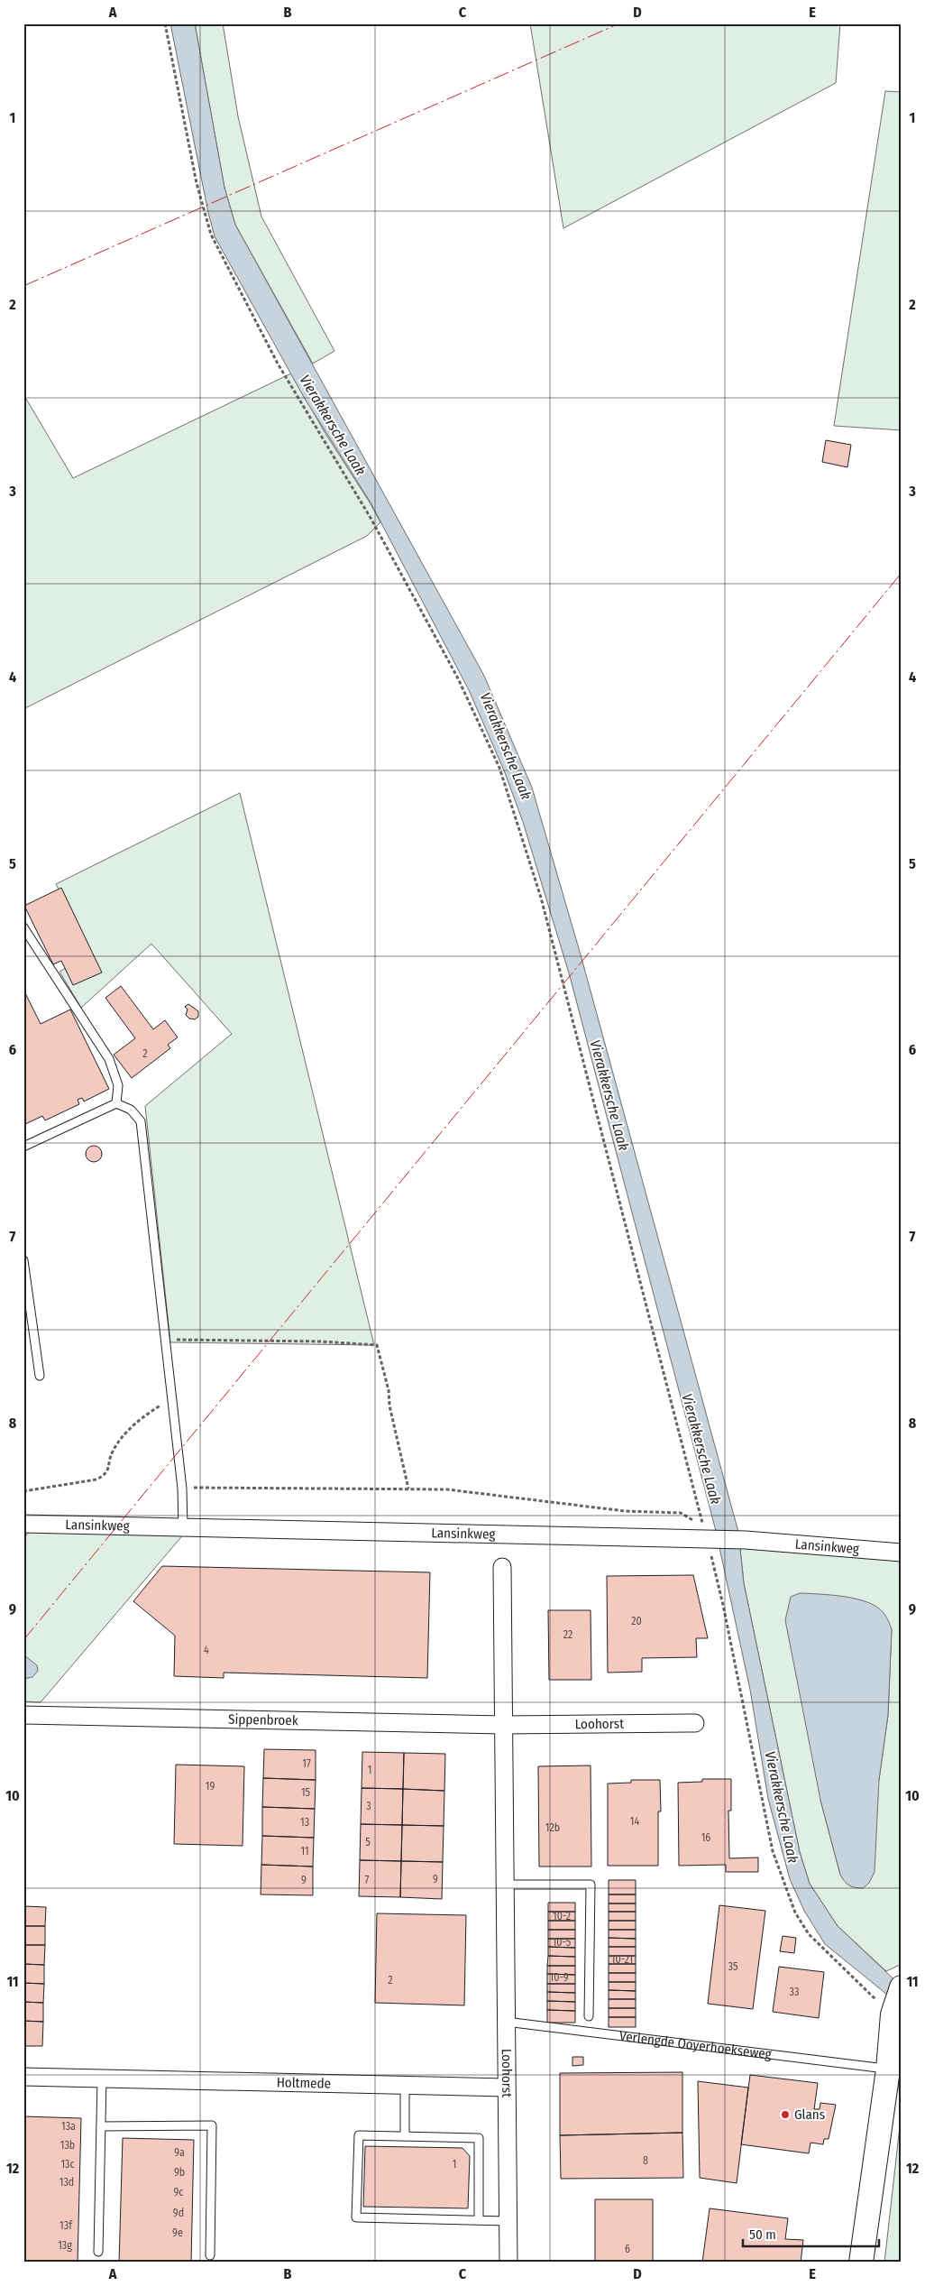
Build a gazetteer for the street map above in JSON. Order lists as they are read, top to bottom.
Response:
{
  "streets": {
    "street": [
      "Lansinkweg",
      "Sippenbroek",
      "Loohorst",
      "Holtmede"
    ],
    "lane": ["Verlengde Ooyerhoekseweg"]
  },
  "crossings": [
    ["Sippenbroek", "Loohorst"],
    ["Loohorst", "Verlengde Ooyerhoekseweg"],
    ["Loohorst", "Holtmede"]
  ],
  "water": ["Vierakkersche Laak"],
  "places": ["Glans"],
  "house_numbers": [
    "2",
    "20",
    "22",
    "4",
    "17",
    "1",
    "19",
    "15",
    "3",
    "14",
    "13",
    "12b",
    "16",
    "5",
    "11",
    "9",
    "9",
    "7",
    "10-2",
    "10-5",
    "10-21",
    "35",
    "10-9",
    "2",
    "33",
    "13a",
    "13b",
    "9a",
    "8",
    "13c",
    "1",
    "9b",
    "13d",
    "9c",
    "9d",
    "13f",
    "9e",
    "13g",
    "6"
  ],
  "scale_bar": "50 m",
  "grid": {
    "columns": [
      "A",
      "B",
      "C",
      "D",
      "E"
    ],
    "rows": [
      "1",
      "2",
      "3",
      "4",
      "5",
      "6",
      "7",
      "8",
      "9",
      "10",
      "11",
      "12"
    ]
  }
}
